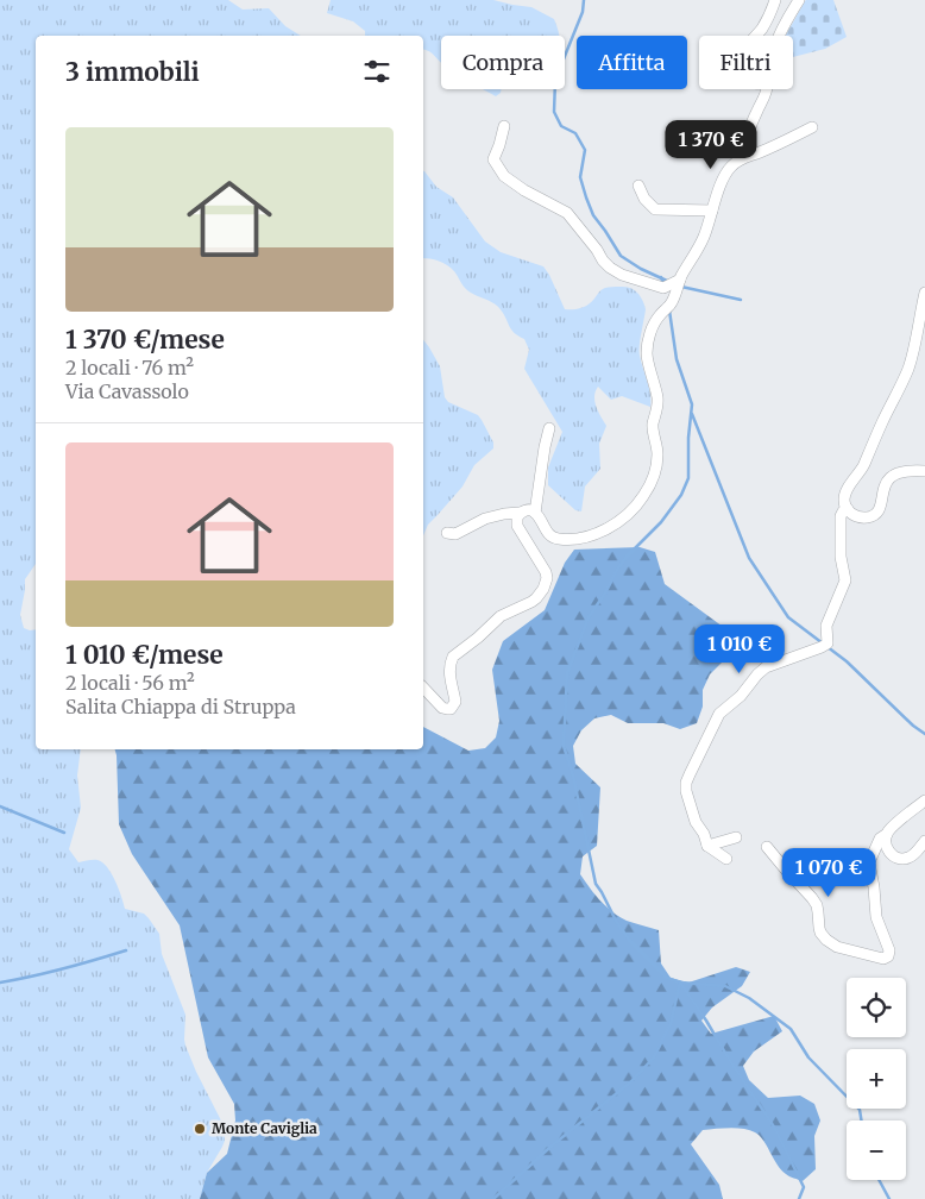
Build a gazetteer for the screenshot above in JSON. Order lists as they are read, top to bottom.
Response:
{
  "places": ["Monte Caviglia"],
  "page": {
    "chip": ["Compra", "Affitta", "Filtri"],
    "heading": "3 immobili",
    "list": [
      {
        "name": "1 370 €/mese",
        "note": "2 locali · 76 m² · Via Cavassolo"
      },
      {
        "name": "1 010 €/mese",
        "note": "2 locali · 56 m² · Salita Chiappa di Struppa"
      }
    ],
    "price": ["1 370 €", "1 010 €", "1 070 €"],
    "map_buttons": ["+", "−"]
  }
}
